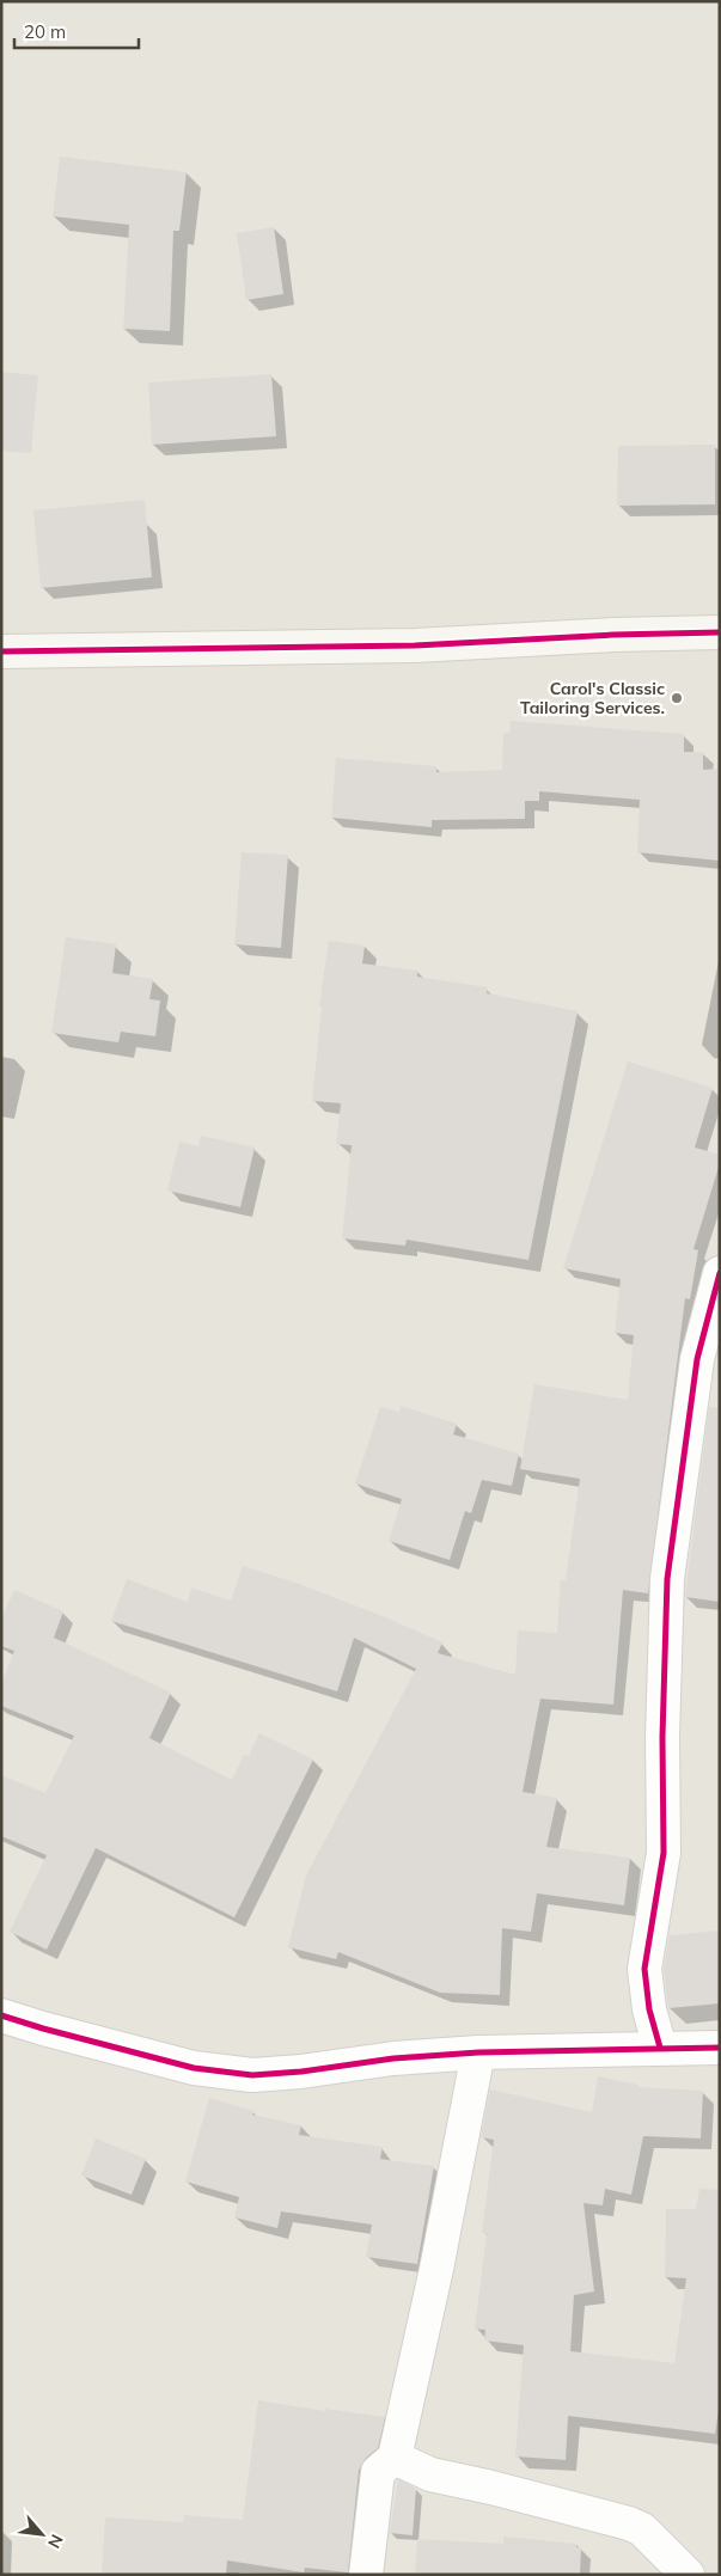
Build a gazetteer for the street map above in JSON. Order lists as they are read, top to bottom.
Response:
{
  "places": ["Carol's Classic Tailoring Services."],
  "scale_bar": "20 m",
  "north": "bottom right"
}
